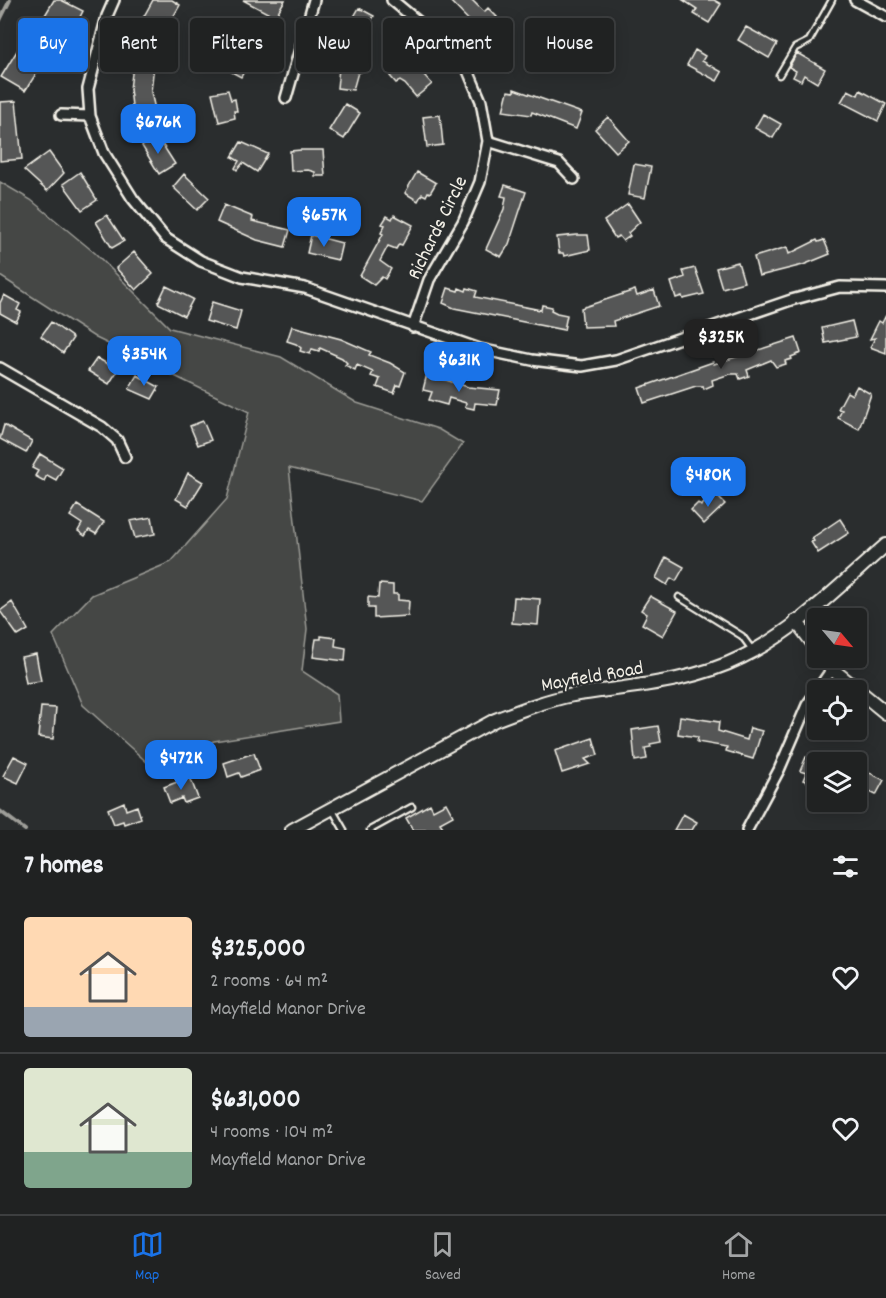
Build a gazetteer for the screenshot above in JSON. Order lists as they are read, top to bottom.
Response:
{
  "streets": {
    "street": ["Richards Circle", "Mayfield Road"]
  },
  "north": "bottom right",
  "page": {
    "chip": [
      "Buy",
      "Rent",
      "Filters",
      "New",
      "Apartment",
      "House"
    ],
    "price": [
      "$676K",
      "$657K",
      "$325K",
      "$354K",
      "$631K",
      "$480K",
      "$472K"
    ],
    "heading": "7 homes",
    "list": [
      {
        "name": "$325,000",
        "note": "2 rooms · 64 m² · Mayfield Manor Drive"
      },
      {
        "name": "$631,000",
        "note": "4 rooms · 104 m² · Mayfield Manor Drive"
      }
    ],
    "tabs": ["Map", "Saved", "Home"]
  }
}
